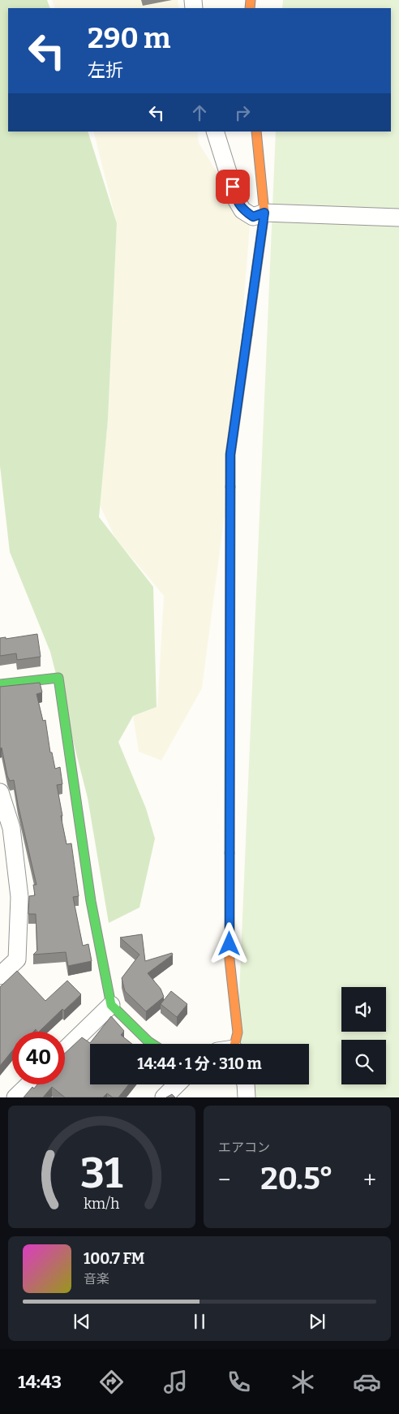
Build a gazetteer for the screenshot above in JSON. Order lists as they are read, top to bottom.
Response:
{
  "page": {
    "turn": ["290 m", "左折"],
    "limit": "40",
    "trip": "14:44 · 1 分 · 310 m",
    "tile": "エアコン",
    "heat": ["−", "20.5°", "+"],
    "song": ["100.7 FM", "音楽"],
    "tabs": "14:43",
    "gauge": ["31", "km/h"]
  }
}
